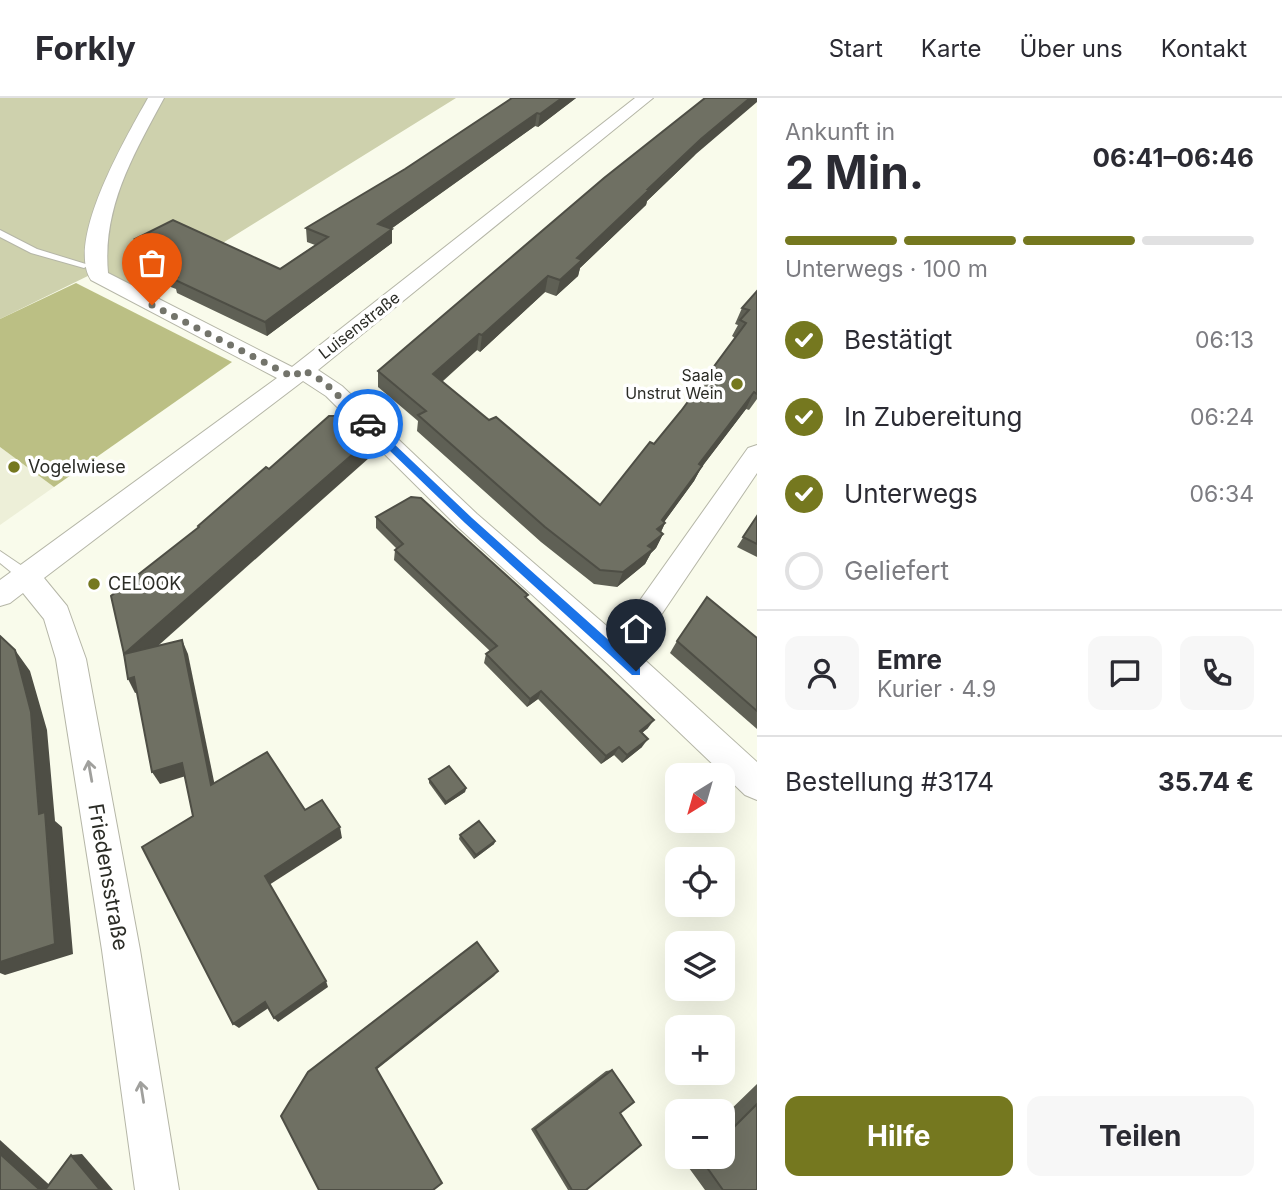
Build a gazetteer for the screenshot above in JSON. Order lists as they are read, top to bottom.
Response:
{
  "streets": {
    "street": ["Luisenstraße", "Friedensstraße"]
  },
  "crossings": [
    ["Luisenstraße", "Friedensstraße"]
  ],
  "one_way": ["Friedensstraße"],
  "places": ["Saale Unstrut Wein", "Vogelwiese", "CELOOK"],
  "north": "bottom left",
  "page": {
    "header": "Forkly",
    "nav": [
      "Start",
      "Karte",
      "Über uns",
      "Kontakt"
    ],
    "heading": ["2 Min.", "Ankunft in", "06:41–06:46"],
    "panel": [
      "Emre",
      "Kurier · 4.9",
      "Bestellung #3174",
      "35.74 €"
    ],
    "bar": "Unterwegs · 100 m",
    "list": [
      ["Bestätigt", "06:13"],
      ["In Zubereitung", "06:24"],
      ["Unterwegs", "06:34"],
      "Geliefert"
    ],
    "map_buttons": ["+", "−"],
    "buttons": ["Hilfe", "Teilen"]
  }
}
